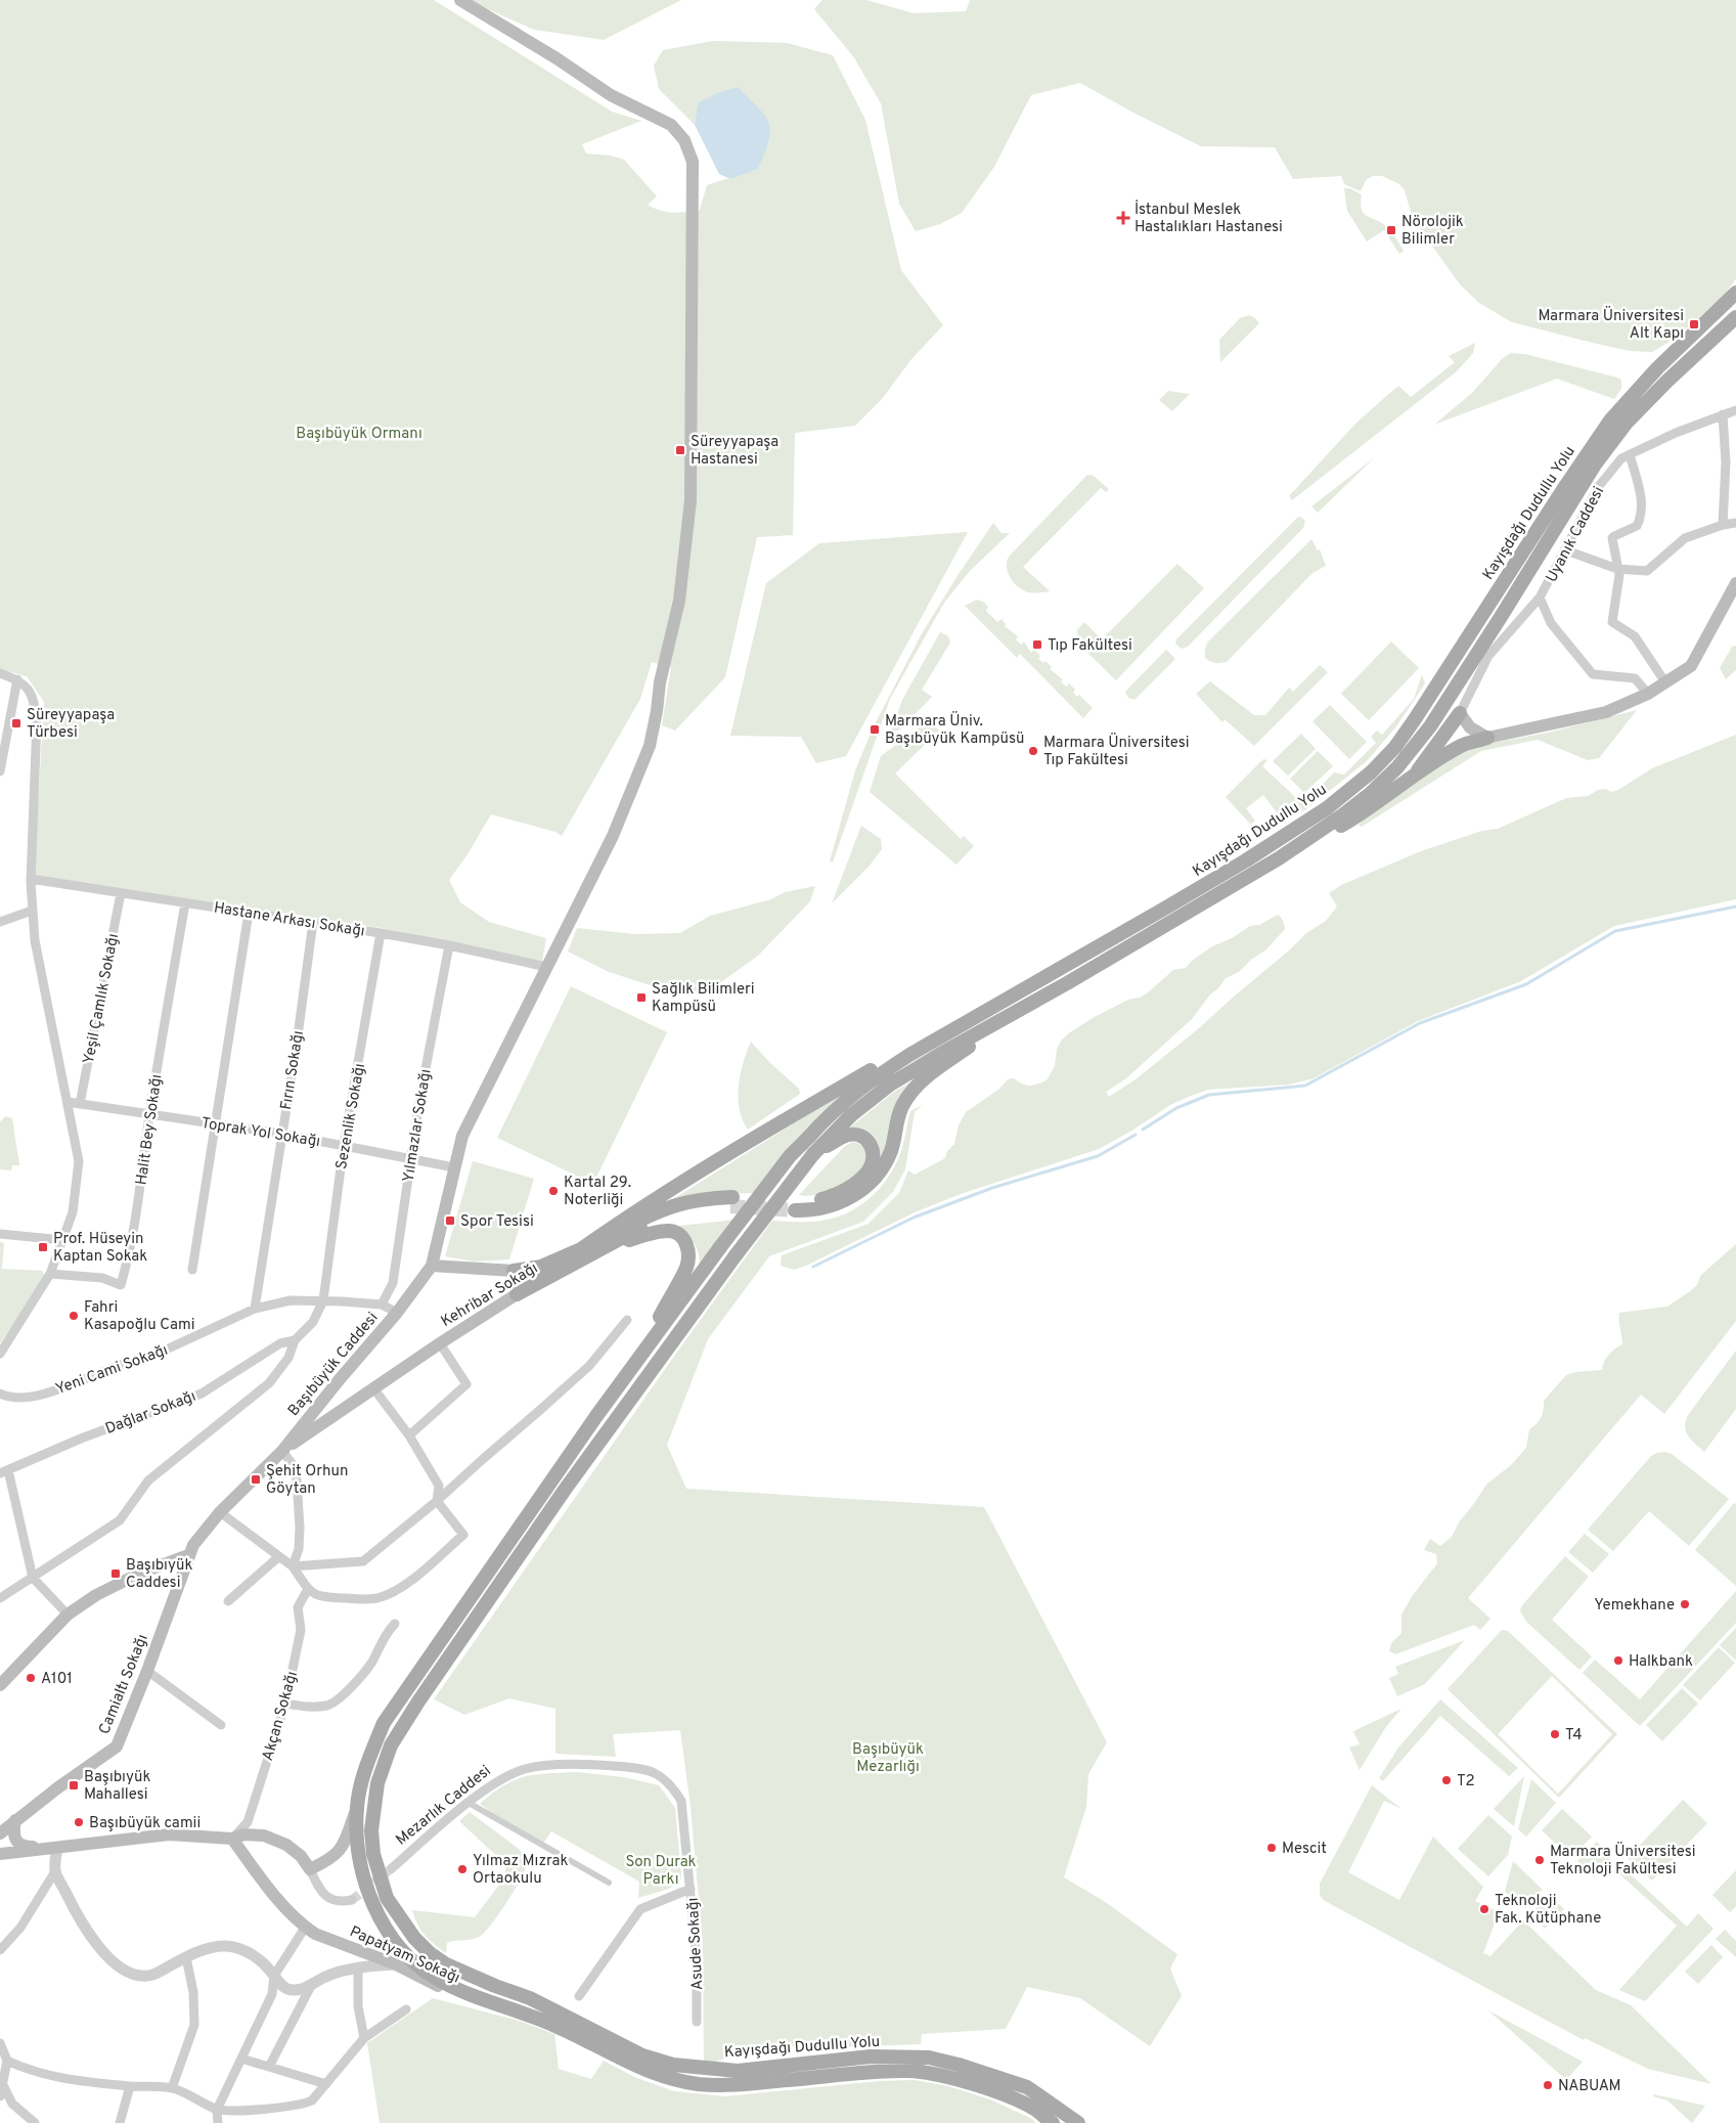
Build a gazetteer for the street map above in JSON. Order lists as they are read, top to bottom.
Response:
{
  "streets": {
    "main road": [
      "Kayışdağı Dudullu Yolu",
      "Kehribar Sokağı",
      "Başıbüyük Caddesi",
      "Camialtı Sokağı",
      "Papatyam Sokağı"
    ],
    "street": [
      "Uyanık Caddesi",
      "Hastane Arkası Sokağı",
      "Yeşil Çamlık Sokağı",
      "Fırın Sokağı",
      "Sezenlik Sokağı",
      "Yılmazlar Sokağı",
      "Halit Bey Sokağı",
      "Toprak Yol Sokağı",
      "Yeni Cami Sokağı",
      "Dağlar Sokağı",
      "Akçan Sokağı",
      "Mezarlık Caddesi",
      "Asude Sokağı"
    ]
  },
  "crossings": [
    ["Kayışdağı Dudullu Yolu", "Papatyam Sokağı"],
    ["Hastane Arkası Sokağı", "Yeşil Çamlık Sokağı"],
    ["Hastane Arkası Sokağı", "Fırın Sokağı"],
    ["Hastane Arkası Sokağı", "Sezenlik Sokağı"],
    ["Hastane Arkası Sokağı", "Yılmazlar Sokağı"],
    ["Hastane Arkası Sokağı", "Halit Bey Sokağı"],
    ["Hastane Arkası Sokağı", "Başıbüyük Caddesi"],
    ["Yeşil Çamlık Sokağı", "Toprak Yol Sokağı"],
    ["Fırın Sokağı", "Toprak Yol Sokağı"],
    ["Fırın Sokağı", "Yeni Cami Sokağı"],
    ["Sezenlik Sokağı", "Toprak Yol Sokağı"],
    ["Sezenlik Sokağı", "Yeni Cami Sokağı"],
    ["Sezenlik Sokağı", "Dağlar Sokağı"],
    ["Yılmazlar Sokağı", "Toprak Yol Sokağı"],
    ["Yılmazlar Sokağı", "Yeni Cami Sokağı"],
    ["Halit Bey Sokağı", "Toprak Yol Sokağı"],
    ["Toprak Yol Sokağı", "Başıbüyük Caddesi"],
    ["Kehribar Sokağı", "Başıbüyük Caddesi"],
    ["Başıbüyük Caddesi", "Yeni Cami Sokağı"],
    ["Başıbüyük Caddesi", "Camialtı Sokağı"],
    ["Akçan Sokağı", "Papatyam Sokağı"],
    ["Mezarlık Caddesi", "Asude Sokağı"]
  ],
  "parks": ["Başıbüyük Ormanı", "Başıbüyük Mezarlığı", "Son Durak Parkı"],
  "places": {
    "health": ["İstanbul Meslek Hastalıkları Hastanesi"],
    "transit": [
      "Nörolojik Bilimler",
      "Marmara Üniversitesi Alt Kapı",
      "Süreyyapaşa Hastanesi",
      "Tıp Fakültesi",
      "Süreyyapaşa Türbesi",
      "Marmara Üniv. Başıbüyük Kampüsü",
      "Sağlık Bilimleri Kampüsü",
      "Spor Tesisi",
      "Prof. Hüseyin Kaptan Sokak",
      "Şehit Orhun Göytan",
      "Başıbıyük Caddesi",
      "Başıbıyük Mahallesi"
    ],
    "other": [
      "Marmara Üniversitesi Tıp Fakültesi",
      "Kartal 29. Noterliği",
      "Fahri Kasapoğlu Cami",
      "Yemekhane",
      "Halkbank",
      "A101",
      "T4",
      "T2",
      "Başıbüyük camii",
      "Mescit",
      "Marmara Üniversitesi Teknoloji Fakültesi",
      "Yılmaz Mızrak Ortaokulu",
      "Teknoloji Fak. Kütüphane",
      "NABUAM"
    ]
  }
}
